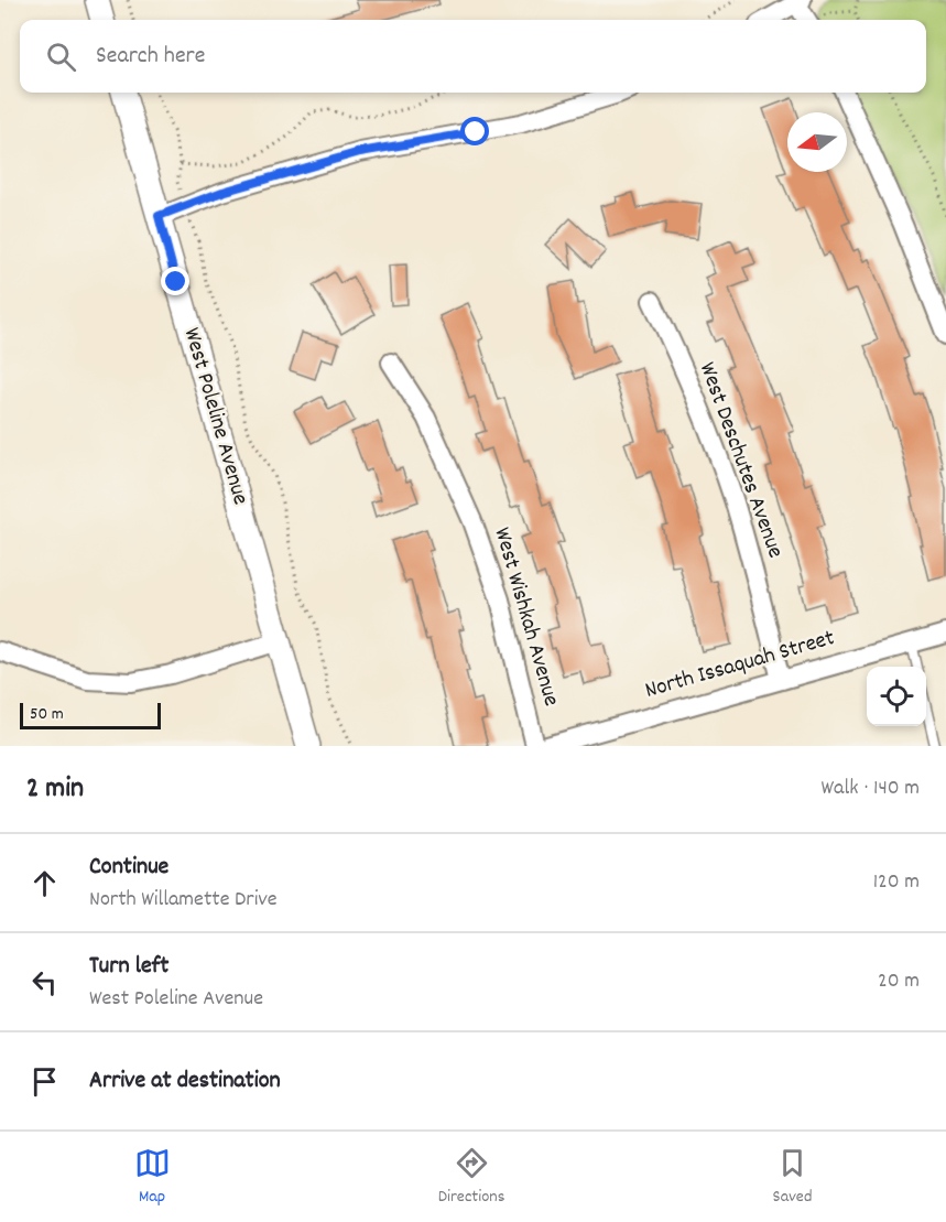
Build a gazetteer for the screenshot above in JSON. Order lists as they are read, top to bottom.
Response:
{
  "streets": {
    "street": [
      "West Poleline Avenue",
      "West Deschutes Avenue",
      "West Wishkah Avenue",
      "North Issaquah Street"
    ]
  },
  "crossings": [
    ["West Deschutes Avenue", "North Issaquah Street"]
  ],
  "scale_bar": "50 m",
  "north": "left",
  "page": {
    "search": "Search here",
    "scale": "50 m",
    "heading": ["2 min", "Walk · 140 m"],
    "list": [
      ["Continue", "North Willamette Drive", "120 m"],
      ["Turn left", "West Poleline Avenue", "20 m"],
      "Arrive at destination"
    ],
    "nav": ["Map", "Directions", "Saved"]
  }
}
